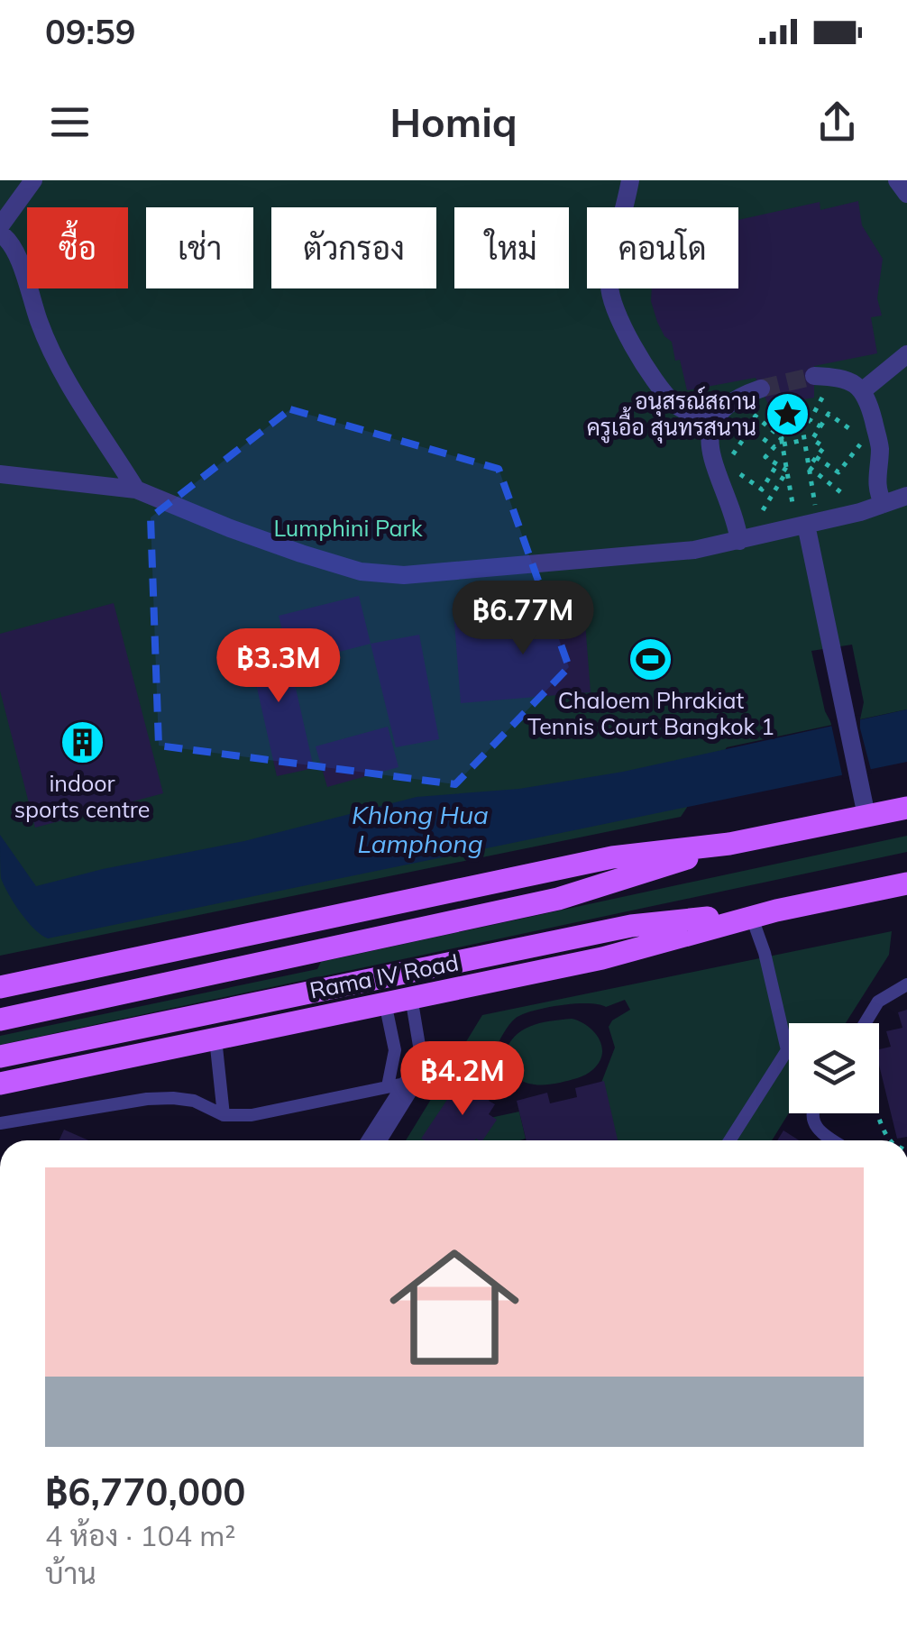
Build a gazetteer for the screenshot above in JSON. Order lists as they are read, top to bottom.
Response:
{
  "streets": {
    "main road": ["Rama IV Road"]
  },
  "water": ["Khlong Hua Lamphong"],
  "parks": ["Lumphini Park"],
  "places": {
    "place": ["อนุสรณ์สถาน ครูเอื้อ สุนทรสนาน"],
    "sports": ["Chaloem Phrakiat Tennis Court Bangkok 1"],
    "building": ["indoor sports centre"]
  },
  "page": {
    "status": "09:59",
    "header": "Homiq",
    "chip": [
      "ซื้อ",
      "เช่า",
      "ตัวกรอง",
      "ใหม่",
      "คอนโด"
    ],
    "price": ["฿6.77M", "฿3.3M", "฿4.2M"],
    "list": [
      {
        "name": "฿6,770,000",
        "note": "4 ห้อง · 104 m² · บ้าน"
      }
    ]
  }
}
